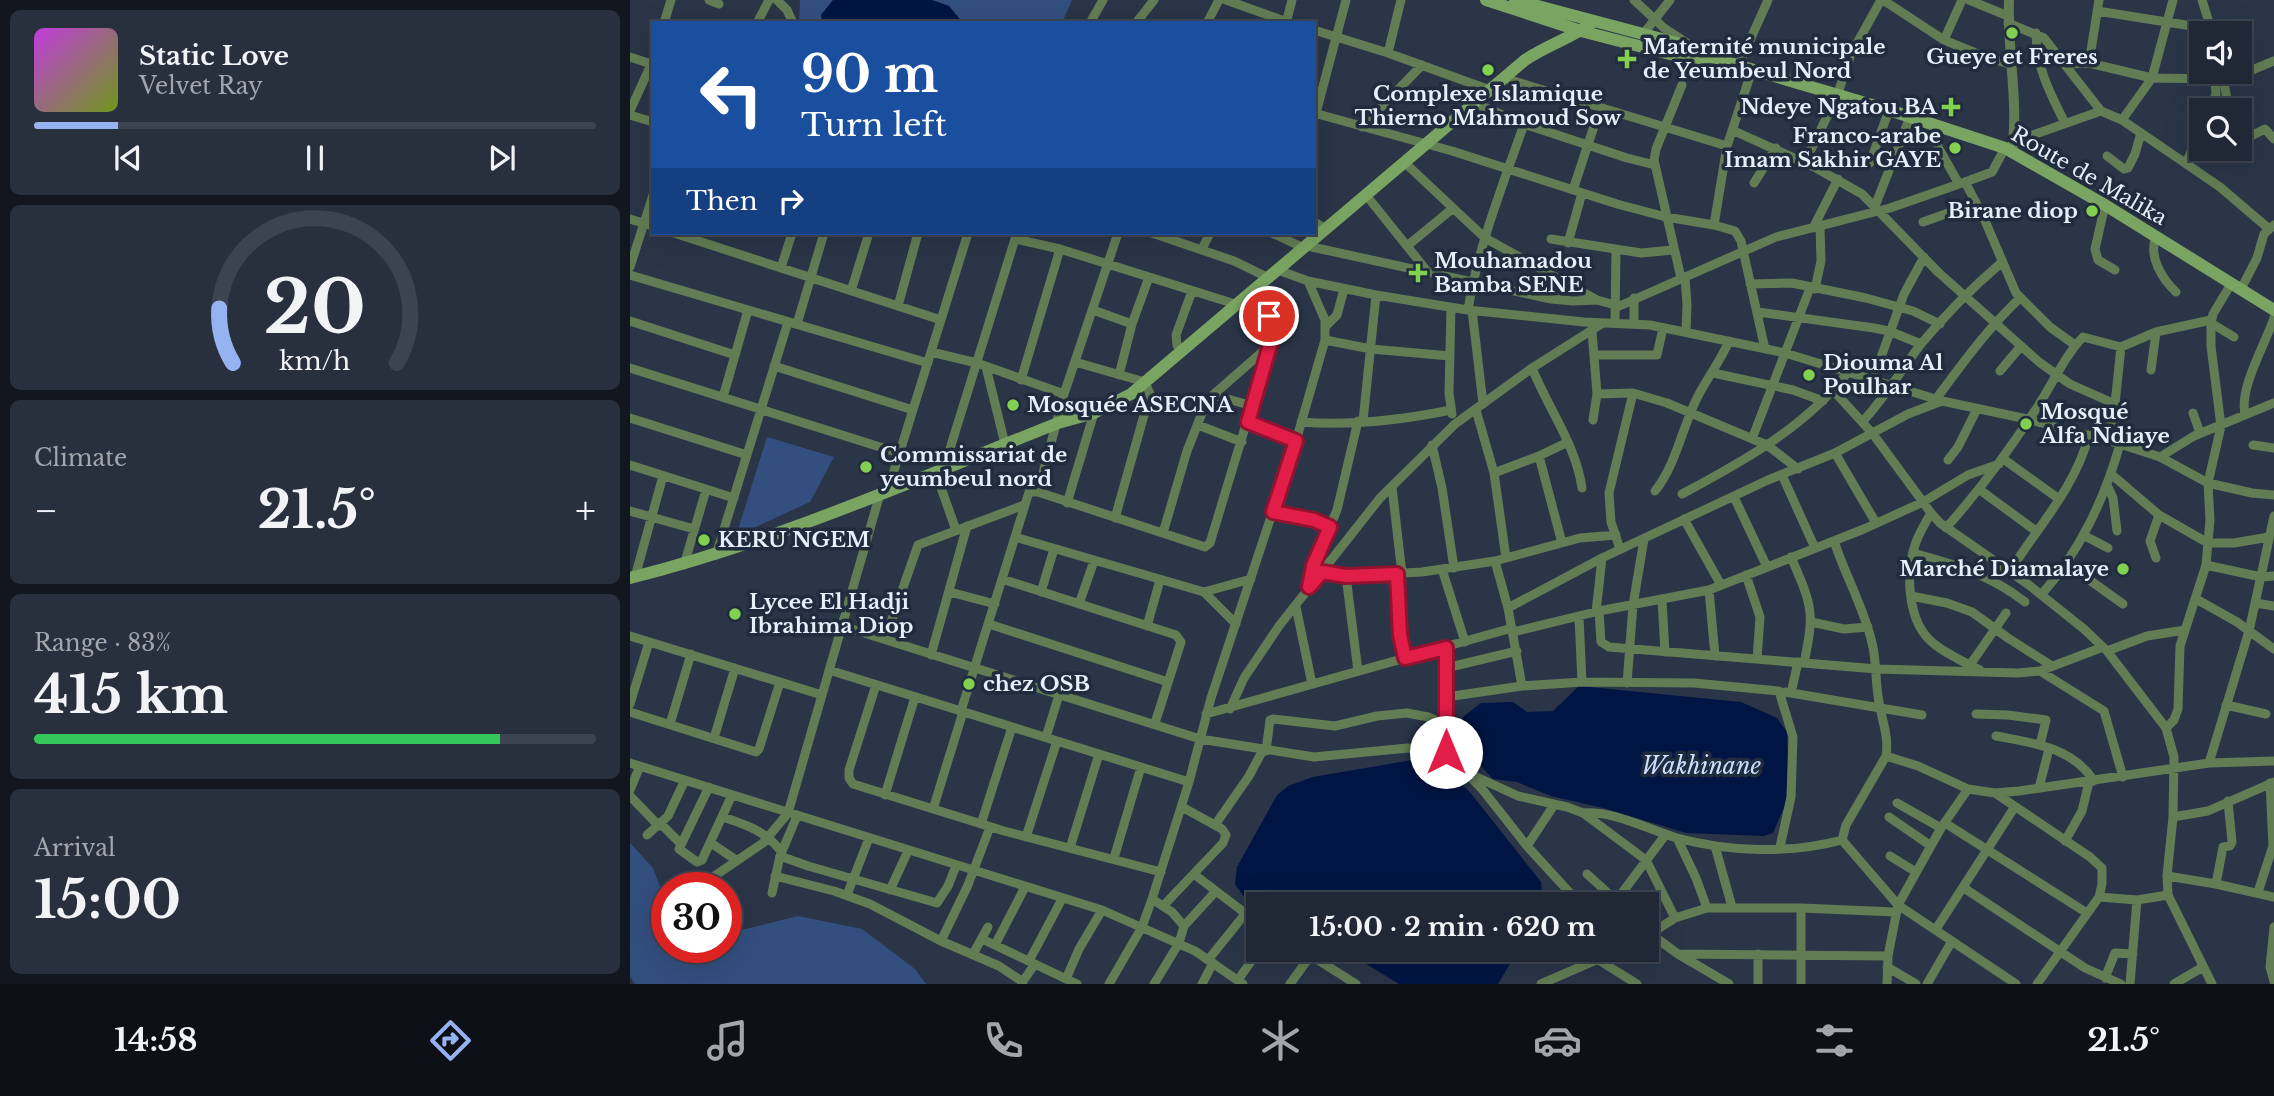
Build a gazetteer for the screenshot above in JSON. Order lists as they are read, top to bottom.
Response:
{
  "streets": {
    "main road": ["Route de Malika"]
  },
  "water": ["Wakhinane"],
  "places": {
    "other": [
      "Gueye et Freres",
      "Complexe Islamique Thierno Mahmoud Sow",
      "Franco-arabe Imam Sakhir GAYE",
      "Birane diop",
      "Diouma Al Poulhar",
      "Mosquée ASECNA",
      "Mosqué Alfa Ndiaye",
      "Commissariat de yeumbeul nord",
      "KERU NGEM",
      "Marché Diamalaye",
      "Lycee El Hadji Ibrahima Diop",
      "chez OSB"
    ],
    "health": ["Maternité municipale de Yeumbeul Nord", "Ndeye Ngatou BA", "Mouhamadou Bamba SENE"]
  },
  "page": {
    "turn": ["90 m", "Turn left"],
    "song": ["Static Love", "Velvet Ray"],
    "then": "Then",
    "tile": [
      "Climate",
      ["Range · 83%", "415 km"],
      ["Arrival", "15:00"]
    ],
    "heat": ["−", "21.5°", "+"],
    "limit": "30",
    "trip": "15:00 · 2 min · 620 m",
    "tabs": ["14:58", "21.5°"],
    "gauge": ["20", "km/h"]
  }
}
